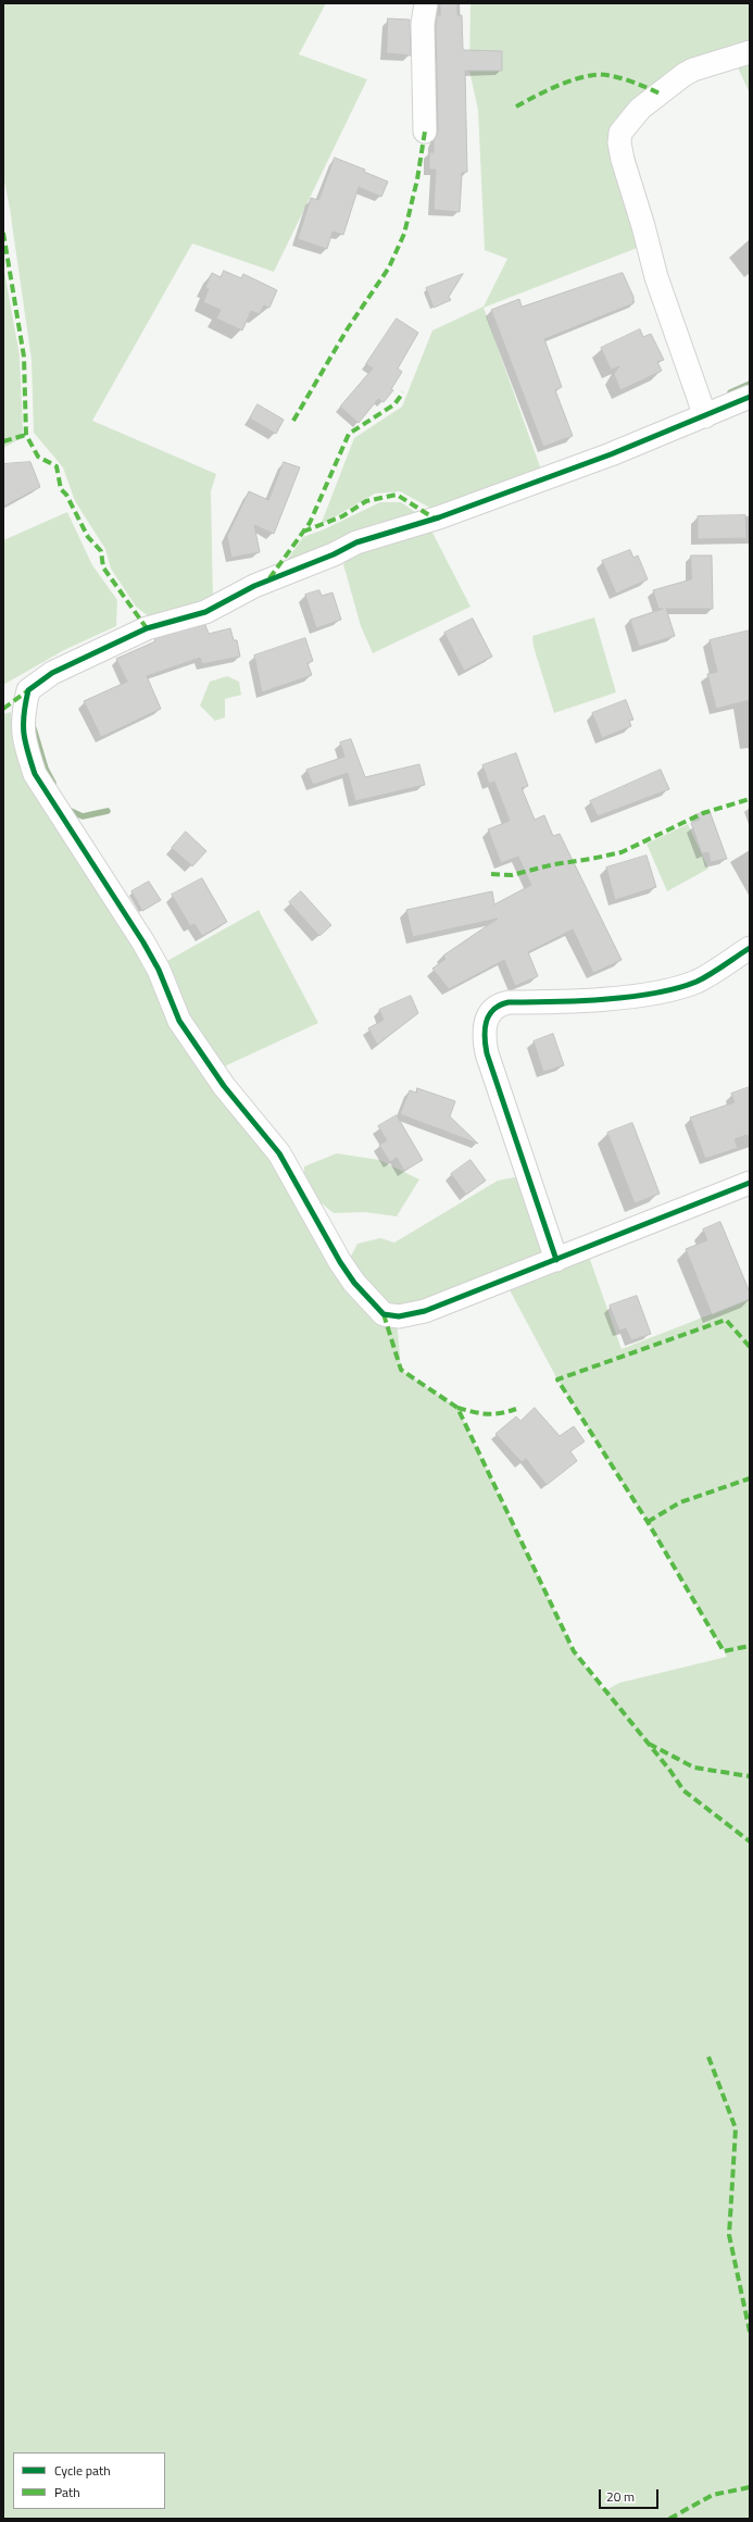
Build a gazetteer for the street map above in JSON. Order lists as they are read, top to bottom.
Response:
{
  "legend": ["Cycle path", "Path"],
  "scale_bar": "20 m"
}
